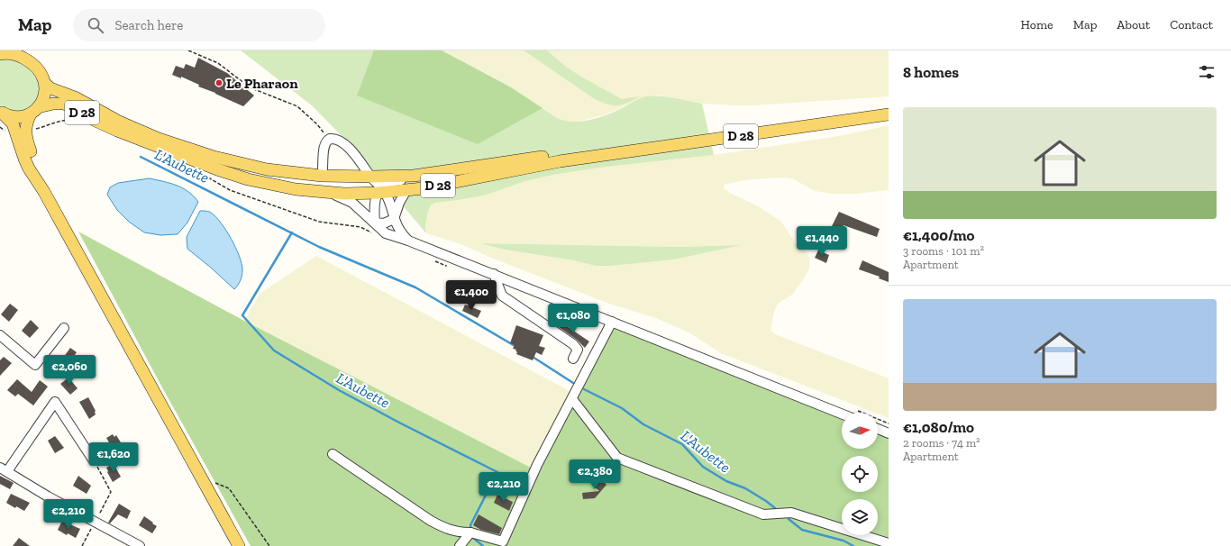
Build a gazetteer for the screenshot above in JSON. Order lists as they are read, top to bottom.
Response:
{
  "streets": {
    "main road": ["D 28"]
  },
  "water": ["L'Aubette"],
  "places": ["Le Pharaon"],
  "north": "right",
  "page": {
    "header": "Map",
    "search": "Search here",
    "nav": [
      "Home",
      "Map",
      "About",
      "Contact"
    ],
    "heading": "8 homes",
    "list": [
      {
        "name": "€1,400/mo",
        "note": "3 rooms · 101 m² · Apartment"
      },
      {
        "name": "€1,080/mo",
        "note": "2 rooms · 74 m² · Apartment"
      }
    ],
    "price": [
      "€1,440",
      "€1,400",
      "€1,080",
      "€2,060",
      "€1,620",
      "€2,380",
      "€2,210",
      "€2,210"
    ]
  }
}
